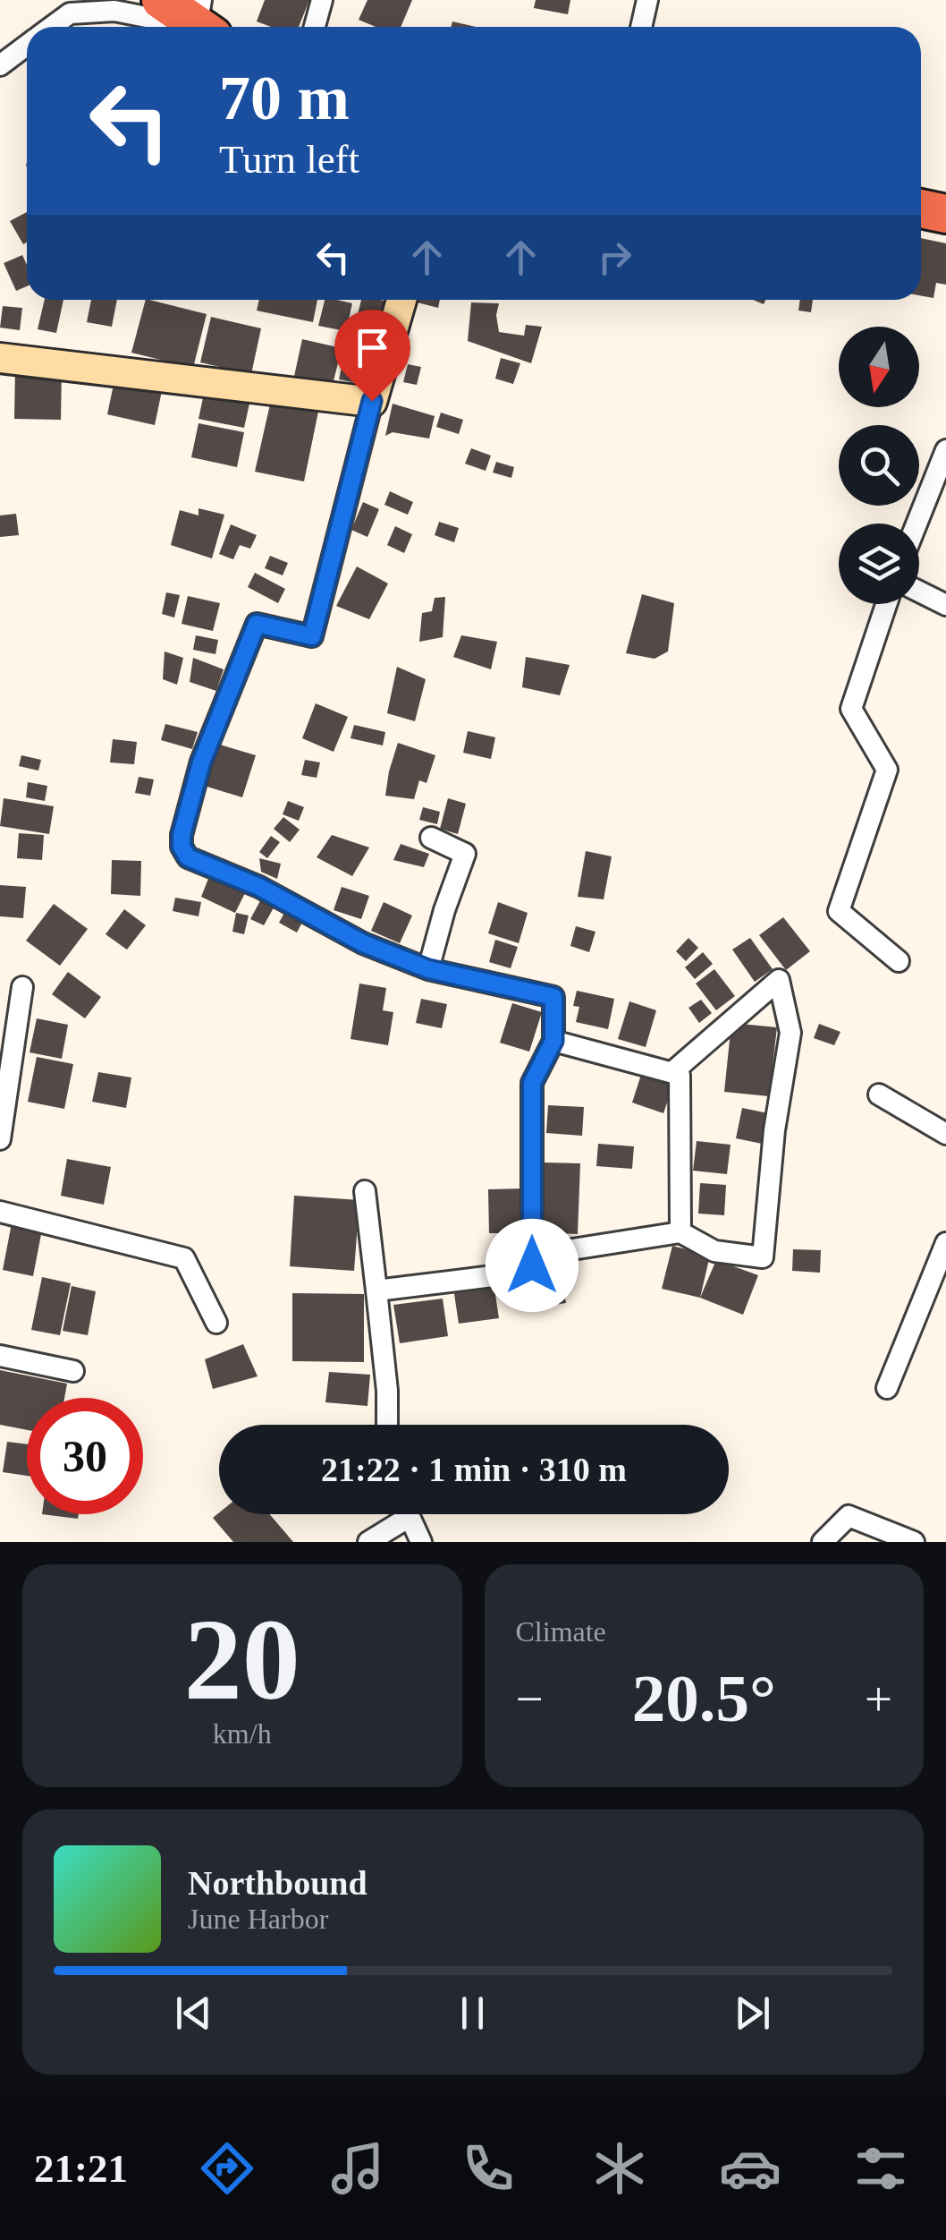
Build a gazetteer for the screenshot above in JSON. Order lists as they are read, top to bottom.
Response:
{
  "north": "bottom",
  "page": {
    "turn": ["70 m", "Turn left"],
    "limit": "30",
    "trip": "21:22 · 1 min · 310 m",
    "tile": [
      ["20", "km/h"],
      "Climate"
    ],
    "heat": ["−", "20.5°", "+"],
    "song": ["Northbound", "June Harbor"],
    "tabs": "21:21"
  }
}
